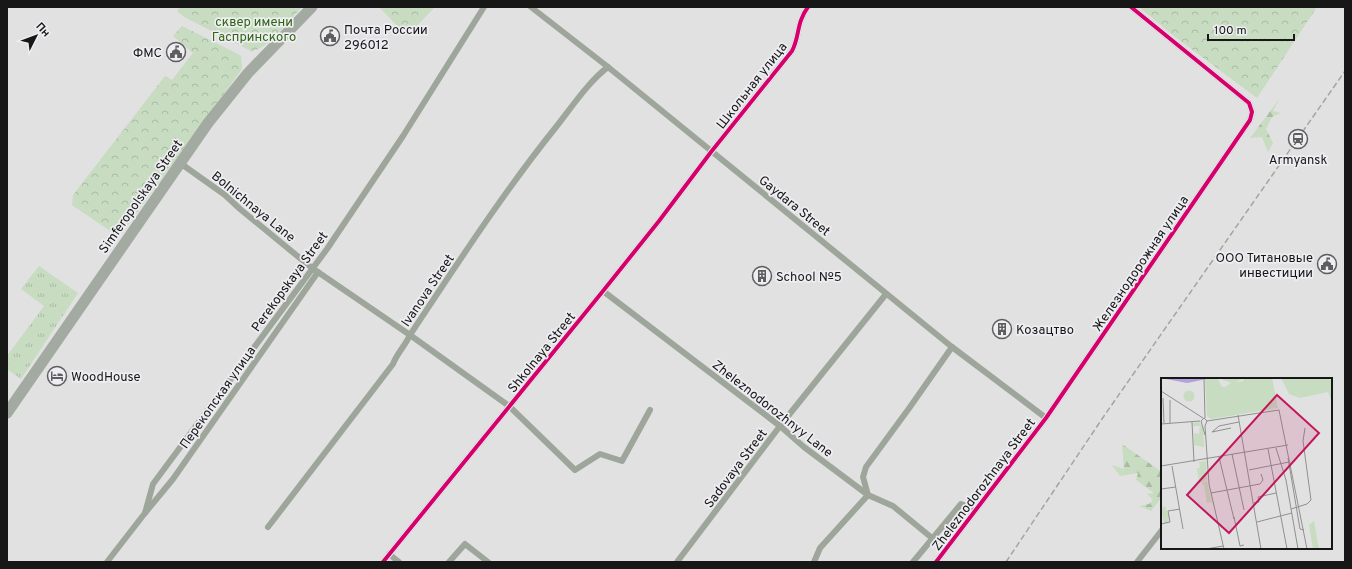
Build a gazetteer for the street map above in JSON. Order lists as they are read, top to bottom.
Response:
{
  "streets": {
    "highway": ["Simferopolskaya Street"],
    "street": [
      "Школьная улица",
      "Gaydara Street",
      "Bolnichnaya Lane",
      "Железнодорожная улица",
      "Perekopskaya Street",
      "Ivanova Street",
      "Shkolnaya Street",
      "Перекопская улица",
      "Zheleznodorozhnyy Lane",
      "Sadovaya Street",
      "Zheleznodorozhnaya Street"
    ]
  },
  "crossings": [
    ["Школьная улица", "Gaydara Street"],
    ["Школьная улица", "Shkolnaya Street"],
    ["Simferopolskaya Street", "Bolnichnaya Lane"],
    ["Gaydara Street", "Железнодорожная улица"],
    ["Gaydara Street", "Ivanova Street"],
    ["Gaydara Street", "Shkolnaya Street"],
    ["Gaydara Street", "Sadovaya Street"],
    ["Gaydara Street", "Zheleznodorozhnaya Street"],
    ["Bolnichnaya Lane", "Perekopskaya Street"],
    ["Bolnichnaya Lane", "Ivanova Street"],
    ["Bolnichnaya Lane", "Shkolnaya Street"],
    ["Bolnichnaya Lane", "Перекопская улица"],
    ["Железнодорожная улица", "Zheleznodorozhnaya Street"],
    ["Perekopskaya Street", "Перекопская улица"],
    ["Shkolnaya Street", "Zheleznodorozhnyy Lane"],
    ["Zheleznodorozhnyy Lane", "Sadovaya Street"]
  ],
  "parks": ["сквер имени Гаспринского"],
  "places": {
    "public building": ["Почта России 296012", "ФМС", "ООО Титановые инвестиции"],
    "station": ["Armyansk"],
    "building": ["School №5", "Козацтво"],
    "hotel": ["WoodHouse"]
  },
  "scale_bar": "100 m",
  "north": "top right"
}
